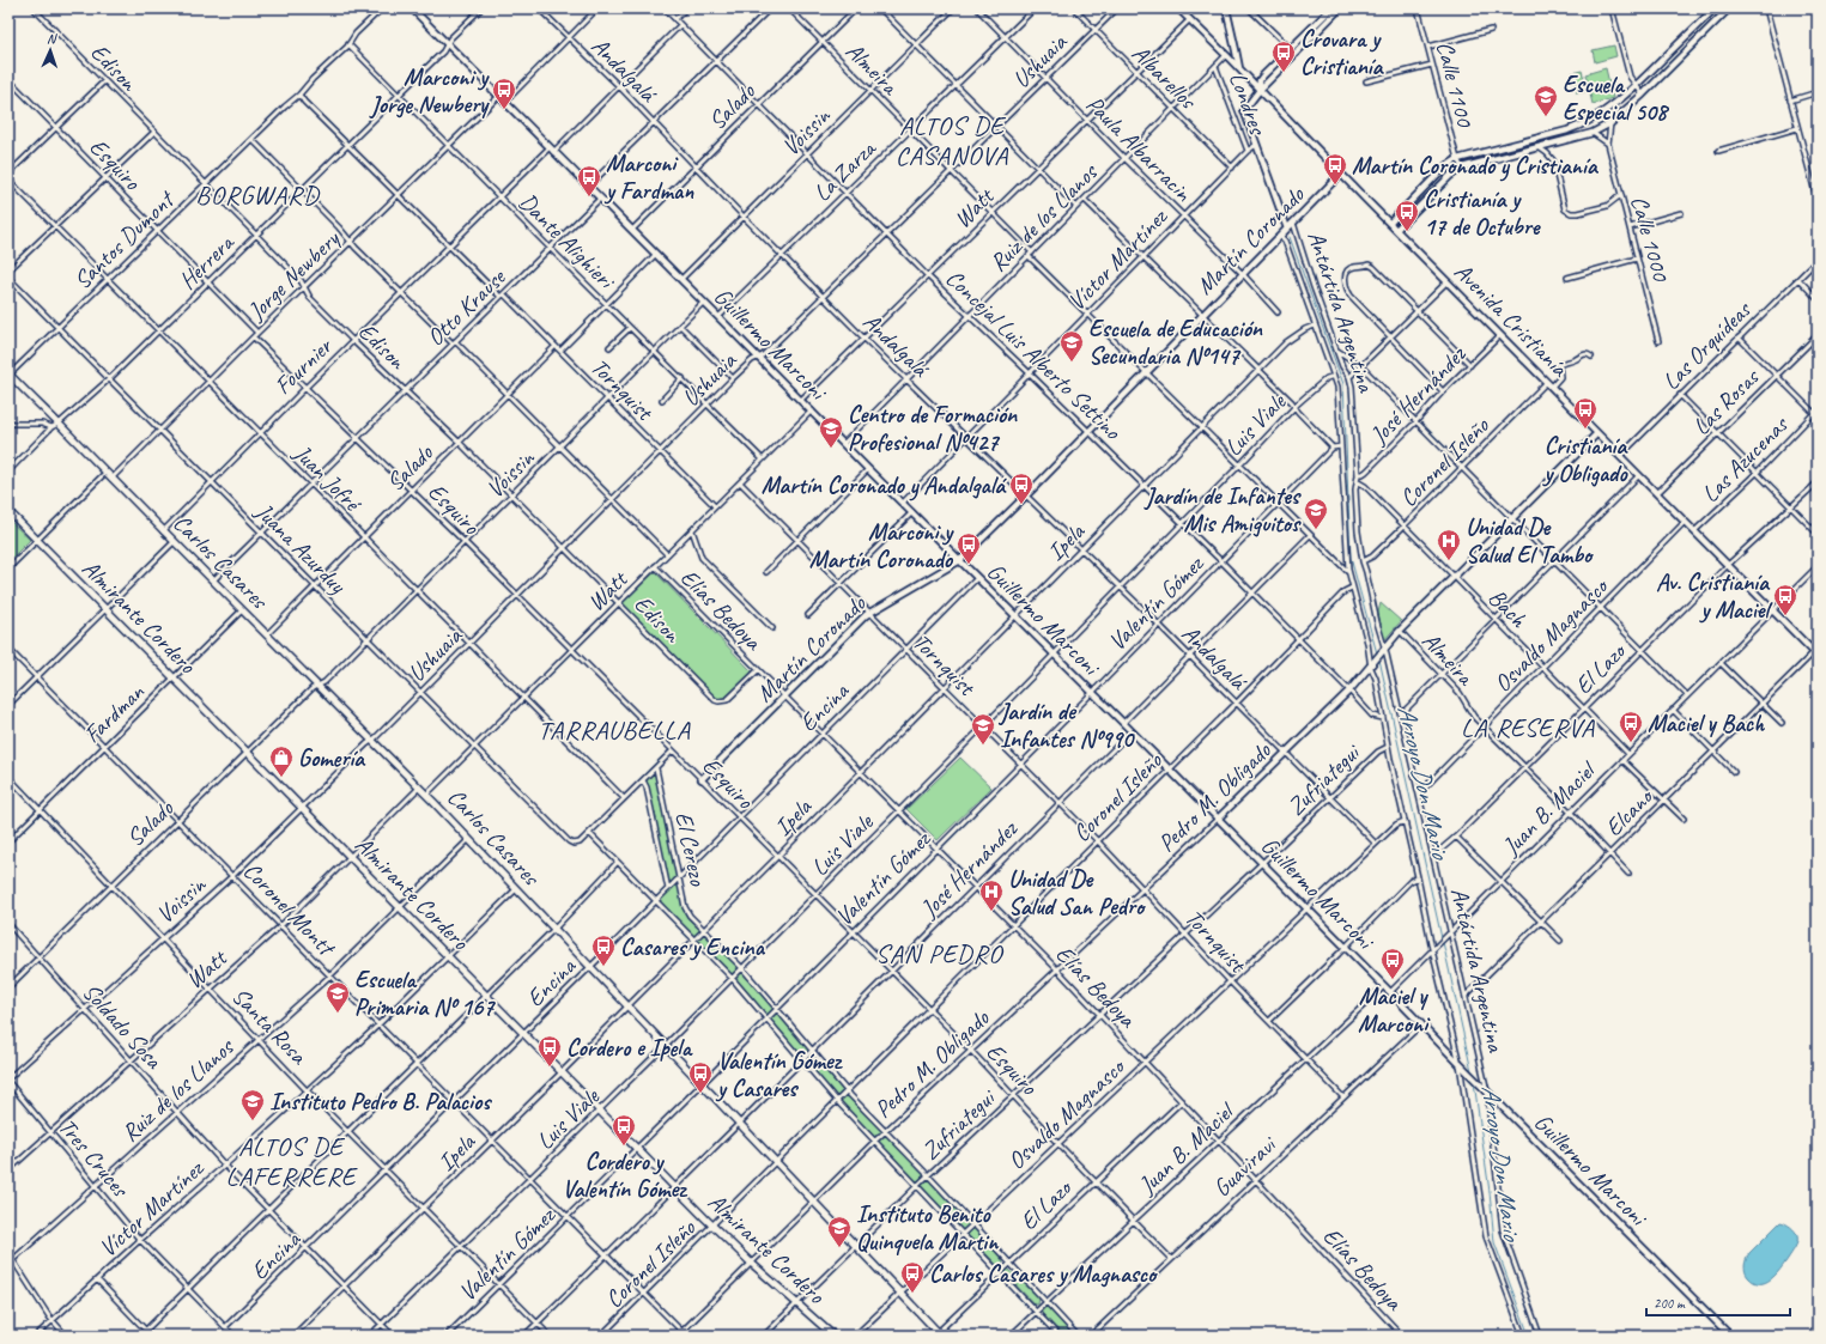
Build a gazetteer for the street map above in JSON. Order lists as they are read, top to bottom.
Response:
{
  "streets": {
    "main road": ["Carlos Casares", "Almirante Cordero"],
    "street": [
      "Ushuaia",
      "Edison",
      "Almeira",
      "Andalgalá",
      "Albarellos",
      "Calle 1100",
      "Londres",
      "Salado",
      "Voissin",
      "Paula Albarracin",
      "Esquiro",
      "La Zarza",
      "Watt",
      "Ruiz de los Llanos",
      "Calle 1000",
      "Santos Dumont",
      "Dante Alighieri",
      "Martín Coronado",
      "Víctor Martínez",
      "Herrera",
      "Jorge Newbery",
      "Otto Krause",
      "Antártida Argentina",
      "Avenida Cristianía",
      "Guillermo Marconi",
      "Las Orquídeas",
      "Concejal Luis Alberto Settino",
      "Fournier",
      "Tornquist",
      "José Hernández",
      "Las Rosas",
      "Luis Viale",
      "Las Azucenas",
      "Coronel Isleño",
      "Juan Jofré",
      "Ipela",
      "Juana Azurduy",
      "Valentín Gómez",
      "Bach",
      "Elías Bedoya",
      "Osvaldo Magnasco",
      "El Lazo",
      "Encina",
      "Fardman",
      "Zufriategui",
      "Pedro M. Obligado",
      "Juan B. Maciel",
      "Elcano",
      "El Cerezo",
      "Coronel Montt",
      "Soldado Sosa",
      "Santa Rosa",
      "Tres Cruces",
      "Guaviravi"
    ]
  },
  "crossings": [
    ["Ushuaia", "Edison"],
    ["Ushuaia", "Almeira"],
    ["Ushuaia", "Andalgalá"],
    ["Ushuaia", "Albarellos"],
    ["Ushuaia", "Voissin"],
    ["Ushuaia", "Paula Albarracin"],
    ["Ushuaia", "Esquiro"],
    ["Ushuaia", "Dante Alighieri"],
    ["Ushuaia", "Guillermo Marconi"],
    ["Ushuaia", "Concejal Luis Alberto Settino"],
    ["Ushuaia", "Tornquist"],
    ["Ushuaia", "Juan Jofré"],
    ["Ushuaia", "Juana Azurduy"],
    ["Ushuaia", "Carlos Casares"],
    ["Ushuaia", "Elías Bedoya"],
    ["Edison", "Salado"],
    ["Edison", "Voissin"],
    ["Edison", "Watt"],
    ["Edison", "Santos Dumont"],
    ["Edison", "Herrera"],
    ["Edison", "Jorge Newbery"],
    ["Edison", "Otto Krause"],
    ["Edison", "Fournier"],
    ["Edison", "Elías Bedoya"],
    ["Almeira", "Salado"],
    ["Almeira", "Voissin"],
    ["Almeira", "La Zarza"],
    ["Almeira", "Watt"],
    ["Almeira", "Ruiz de los Llanos"],
    ["Almeira", "Osvaldo Magnasco"],
    ["Almeira", "El Lazo"],
    ["Almeira", "Pedro M. Obligado"],
    ["Almeira", "Juan B. Maciel"],
    ["Almeira", "Elcano"],
    ["Andalgalá", "Salado"],
    ["Andalgalá", "Voissin"],
    ["Andalgalá", "La Zarza"],
    ["Andalgalá", "Watt"],
    ["Andalgalá", "Ruiz de los Llanos"],
    ["Andalgalá", "Martín Coronado"],
    ["Andalgalá", "Víctor Martínez"],
    ["Andalgalá", "Luis Viale"],
    ["Andalgalá", "Coronel Isleño"],
    ["Andalgalá", "Ipela"],
    ["Andalgalá", "Valentín Gómez"],
    ["Andalgalá", "Osvaldo Magnasco"],
    ["Andalgalá", "Zufriategui"],
    ["Andalgalá", "Pedro M. Obligado"],
    ["Albarellos", "Watt"],
    ["Albarellos", "Ruiz de los Llanos"],
    ["Albarellos", "Víctor Martínez"],
    ["Londres", "Ruiz de los Llanos"],
    ["Londres", "Víctor Martínez"],
    ["Salado", "Voissin"],
    ["Salado", "Esquiro"],
    ["Salado", "Guillermo Marconi"],
    ["Salado", "Concejal Luis Alberto Settino"],
    ["Salado", "Tornquist"],
    ["Salado", "Juan Jofré"],
    ["Salado", "Juana Azurduy"],
    ["Salado", "Carlos Casares"],
    ["Salado", "Elías Bedoya"],
    ["Salado", "Almirante Cordero"],
    ["Salado", "Coronel Montt"],
    ["Salado", "Soldado Sosa"],
    ["Salado", "Santa Rosa"],
    ["Voissin", "Esquiro"],
    ["Voissin", "Dante Alighieri"],
    ["Voissin", "Guillermo Marconi"],
    ["Voissin", "Concejal Luis Alberto Settino"],
    ["Voissin", "Tornquist"],
    ["Voissin", "Juan Jofré"],
    ["Voissin", "Juana Azurduy"],
    ["Voissin", "Carlos Casares"],
    ["Voissin", "Elías Bedoya"],
    ["Voissin", "Almirante Cordero"],
    ["Voissin", "Coronel Montt"],
    ["Voissin", "Soldado Sosa"],
    ["Voissin", "Santa Rosa"],
    ["Voissin", "Tres Cruces"],
    ["Paula Albarracin", "La Zarza"],
    ["Paula Albarracin", "Watt"],
    ["Paula Albarracin", "Ruiz de los Llanos"],
    ["Paula Albarracin", "Martín Coronado"],
    ["Paula Albarracin", "Víctor Martínez"],
    ["Esquiro", "Watt"],
    ["Esquiro", "Santos Dumont"],
    ["Esquiro", "Martín Coronado"],
    ["Esquiro", "Herrera"],
    ["Esquiro", "Jorge Newbery"],
    ["Esquiro", "Otto Krause"],
    ["Esquiro", "Fournier"],
    ["Esquiro", "José Hernández"],
    ["Esquiro", "Luis Viale"],
    ["Esquiro", "Coronel Isleño"],
    ["Esquiro", "Ipela"],
    ["Esquiro", "Valentín Gómez"],
    ["Esquiro", "Osvaldo Magnasco"],
    ["Esquiro", "El Lazo"],
    ["Esquiro", "Encina"],
    ["Esquiro", "Zufriategui"],
    ["Esquiro", "Pedro M. Obligado"],
    ["Esquiro", "Juan B. Maciel"],
    ["Esquiro", "Guaviravi"],
    ["La Zarza", "Guillermo Marconi"],
    ["La Zarza", "Concejal Luis Alberto Settino"],
    ["Watt", "Dante Alighieri"],
    ["Watt", "Avenida Cristianía"],
    ["Watt", "Guillermo Marconi"],
    ["Watt", "Concejal Luis Alberto Settino"],
    ["Watt", "Tornquist"],
    ["Watt", "Juan Jofré"],
    ["Watt", "Juana Azurduy"],
    ["Watt", "Carlos Casares"],
    ["Watt", "Elías Bedoya"],
    ["Watt", "Almirante Cordero"],
    ["Watt", "Coronel Montt"],
    ["Watt", "Soldado Sosa"],
    ["Watt", "Santa Rosa"],
    ["Watt", "Tres Cruces"],
    ["Ruiz de los Llanos", "Avenida Cristianía"],
    ["Ruiz de los Llanos", "Guillermo Marconi"],
    ["Ruiz de los Llanos", "Concejal Luis Alberto Settino"],
    ["Ruiz de los Llanos", "Carlos Casares"],
    ["Ruiz de los Llanos", "Almirante Cordero"],
    ["Ruiz de los Llanos", "Coronel Montt"],
    ["Ruiz de los Llanos", "Soldado Sosa"],
    ["Ruiz de los Llanos", "Santa Rosa"],
    ["Ruiz de los Llanos", "Tres Cruces"],
    ["Santos Dumont", "Dante Alighieri"],
    ["Santos Dumont", "Juan Jofré"],
    ["Santos Dumont", "Juana Azurduy"],
    ["Santos Dumont", "Carlos Casares"],
    ["Santos Dumont", "Elías Bedoya"],
    ["Dante Alighieri", "Herrera"],
    ["Dante Alighieri", "Jorge Newbery"],
    ["Dante Alighieri", "Otto Krause"],
    ["Dante Alighieri", "Fournier"],
    ["Martín Coronado", "Antártida Argentina"],
    ["Martín Coronado", "Avenida Cristianía"],
    ["Martín Coronado", "Guillermo Marconi"],
    ["Martín Coronado", "Concejal Luis Alberto Settino"],
    ["Martín Coronado", "Tornquist"],
    ["Martín Coronado", "Elías Bedoya"],
    ["Víctor Martínez", "Antártida Argentina"],
    ["Víctor Martínez", "Guillermo Marconi"],
    ["Víctor Martínez", "Concejal Luis Alberto Settino"],
    ["Víctor Martínez", "Carlos Casares"],
    ["Víctor Martínez", "Almirante Cordero"],
    ["Víctor Martínez", "Coronel Montt"],
    ["Víctor Martínez", "Soldado Sosa"],
    ["Víctor Martínez", "Santa Rosa"],
    ["Víctor Martínez", "Tres Cruces"],
    ["Herrera", "Guillermo Marconi"],
    ["Herrera", "Juan Jofré"],
    ["Herrera", "Juana Azurduy"],
    ["Herrera", "Carlos Casares"],
    ["Herrera", "Elías Bedoya"],
    ["Jorge Newbery", "Guillermo Marconi"],
    ["Jorge Newbery", "Juan Jofré"],
    ["Jorge Newbery", "Juana Azurduy"],
    ["Jorge Newbery", "Carlos Casares"],
    ["Jorge Newbery", "Elías Bedoya"],
    ["Otto Krause", "Guillermo Marconi"],
    ["Otto Krause", "Tornquist"],
    ["Otto Krause", "Juan Jofré"],
    ["Otto Krause", "Juana Azurduy"],
    ["Otto Krause", "Carlos Casares"],
    ["Otto Krause", "Elías Bedoya"],
    ["Antártida Argentina", "Guillermo Marconi"],
    ["Antártida Argentina", "Concejal Luis Alberto Settino"],
    ["Antártida Argentina", "José Hernández"],
    ["Antártida Argentina", "Luis Viale"],
    ["Antártida Argentina", "Coronel Isleño"],
    ["Antártida Argentina", "Ipela"],
    ["Antártida Argentina", "Bach"],
    ["Antártida Argentina", "Osvaldo Magnasco"],
    ["Antártida Argentina", "El Lazo"],
    ["Antártida Argentina", "Zufriategui"],
    ["Antártida Argentina", "Pedro M. Obligado"],
    ["Antártida Argentina", "Juan B. Maciel"],
    ["Antártida Argentina", "Elcano"],
    ["Avenida Cristianía", "Las Orquídeas"],
    ["Avenida Cristianía", "José Hernández"],
    ["Avenida Cristianía", "Las Rosas"],
    ["Avenida Cristianía", "Las Azucenas"],
    ["Avenida Cristianía", "Coronel Isleño"],
    ["Avenida Cristianía", "Osvaldo Magnasco"],
    ["Avenida Cristianía", "El Lazo"],
    ["Avenida Cristianía", "Pedro M. Obligado"],
    ["Avenida Cristianía", "Juan B. Maciel"],
    ["Avenida Cristianía", "Elcano"],
    ["Guillermo Marconi", "Fournier"],
    ["Guillermo Marconi", "José Hernández"],
    ["Guillermo Marconi", "Luis Viale"],
    ["Guillermo Marconi", "Coronel Isleño"],
    ["Guillermo Marconi", "Ipela"],
    ["Guillermo Marconi", "Valentín Gómez"],
    ["Guillermo Marconi", "Osvaldo Magnasco"],
    ["Guillermo Marconi", "Encina"],
    ["Guillermo Marconi", "Zufriategui"],
    ["Guillermo Marconi", "Pedro M. Obligado"],
    ["Guillermo Marconi", "Juan B. Maciel"],
    ["Guillermo Marconi", "Guaviravi"],
    ["Concejal Luis Alberto Settino", "Luis Viale"],
    ["Concejal Luis Alberto Settino", "Coronel Isleño"],
    ["Concejal Luis Alberto Settino", "Ipela"],
    ["Concejal Luis Alberto Settino", "Valentín Gómez"],
    ["Concejal Luis Alberto Settino", "Pedro M. Obligado"],
    ["Fournier", "Juan Jofré"],
    ["Fournier", "Juana Azurduy"],
    ["Fournier", "Carlos Casares"],
    ["Fournier", "Elías Bedoya"],
    ["Tornquist", "José Hernández"],
    ["Tornquist", "Luis Viale"],
    ["Tornquist", "Coronel Isleño"],
    ["Tornquist", "Ipela"],
    ["Tornquist", "Valentín Gómez"],
    ["Tornquist", "Osvaldo Magnasco"],
    ["Tornquist", "Encina"],
    ["Tornquist", "Zufriategui"],
    ["Tornquist", "Pedro M. Obligado"],
    ["Tornquist", "Juan B. Maciel"],
    ["Tornquist", "Guaviravi"],
    ["José Hernández", "Carlos Casares"],
    ["José Hernández", "Elías Bedoya"],
    ["José Hernández", "Almirante Cordero"],
    ["José Hernández", "Coronel Montt"],
    ["José Hernández", "Santa Rosa"],
    ["Luis Viale", "Carlos Casares"],
    ["Luis Viale", "Elías Bedoya"],
    ["Luis Viale", "Almirante Cordero"],
    ["Luis Viale", "Coronel Montt"],
    ["Luis Viale", "Soldado Sosa"],
    ["Luis Viale", "Santa Rosa"],
    ["Coronel Isleño", "Carlos Casares"],
    ["Coronel Isleño", "Bach"],
    ["Coronel Isleño", "Elías Bedoya"],
    ["Coronel Isleño", "Almirante Cordero"],
    ["Coronel Isleño", "Coronel Montt"],
    ["Ipela", "Carlos Casares"],
    ["Ipela", "Elías Bedoya"],
    ["Ipela", "Almirante Cordero"],
    ["Ipela", "El Cerezo"],
    ["Ipela", "Coronel Montt"],
    ["Ipela", "Soldado Sosa"],
    ["Ipela", "Santa Rosa"],
    ["Carlos Casares", "Valentín Gómez"],
    ["Carlos Casares", "Osvaldo Magnasco"],
    ["Carlos Casares", "El Lazo"],
    ["Carlos Casares", "Encina"],
    ["Carlos Casares", "Fardman"],
    ["Carlos Casares", "Zufriategui"],
    ["Carlos Casares", "Pedro M. Obligado"],
    ["Valentín Gómez", "Elías Bedoya"],
    ["Valentín Gómez", "Almirante Cordero"],
    ["Valentín Gómez", "Coronel Montt"],
    ["Valentín Gómez", "Santa Rosa"],
    ["Bach", "Osvaldo Magnasco"],
    ["Bach", "El Lazo"],
    ["Bach", "Pedro M. Obligado"],
    ["Bach", "Juan B. Maciel"],
    ["Elías Bedoya", "Osvaldo Magnasco"],
    ["Elías Bedoya", "El Lazo"],
    ["Elías Bedoya", "Encina"],
    ["Elías Bedoya", "Zufriategui"],
    ["Elías Bedoya", "Pedro M. Obligado"],
    ["Elías Bedoya", "Juan B. Maciel"],
    ["Elías Bedoya", "Guaviravi"],
    ["Almirante Cordero", "Encina"],
    ["Almirante Cordero", "Fardman"],
    ["Almirante Cordero", "Zufriategui"],
    ["Almirante Cordero", "Pedro M. Obligado"],
    ["Encina", "El Cerezo"],
    ["Encina", "Coronel Montt"],
    ["Encina", "Soldado Sosa"],
    ["Encina", "Santa Rosa"],
    ["Encina", "Tres Cruces"],
    ["Fardman", "Coronel Montt"],
    ["Fardman", "Santa Rosa"],
    ["Pedro M. Obligado", "Coronel Montt"]
  ],
  "districts": [
    "ALTOS DE CASANOVA",
    "BORGWARD",
    "LA RESERVA",
    "TARRAUBELLA",
    "SAN PEDRO",
    "ALTOS DE LAFERRERE"
  ],
  "water": ["Arroyo Don Mario"],
  "places": {
    "bus stop": [
      "Crovara y Cristianía",
      "Marconi y Jorge Newbery",
      "Martín Coronado y Cristianía",
      "Marconi y Fardman",
      "Cristianía y 17 de Octubre",
      "Cristianía y Obligado",
      "Martín Coronado y Andalgalá",
      "Marconi y Martín Coronado",
      "Av. Cristianía y Maciel",
      "Maciel y Bach",
      "Casares y Encina",
      "Maciel y Marconi",
      "Cordero e Ipela",
      "Valentín Gómez y Casares",
      "Cordero y Valentín Gómez",
      "Carlos Casares y Magnasco"
    ],
    "school or university": [
      "Escuela Especial 508",
      "Escuela de Educación Secundaria Nº147",
      "Centro de Formación Profesional Nº427",
      "Jardín de Infantes Mis Amiguitos",
      "Jardín de Infantes Nº990",
      "Escuela Primaria Nº 167",
      "Instituto Pedro B. Palacios",
      "Instituto Benito Quinquela Martin"
    ],
    "hospital": ["Unidad De Salud El Tambo", "Unidad De Salud San Pedro"],
    "shop": ["Gomería"]
  },
  "scale_bar": "200 m",
  "north": "top"
}
